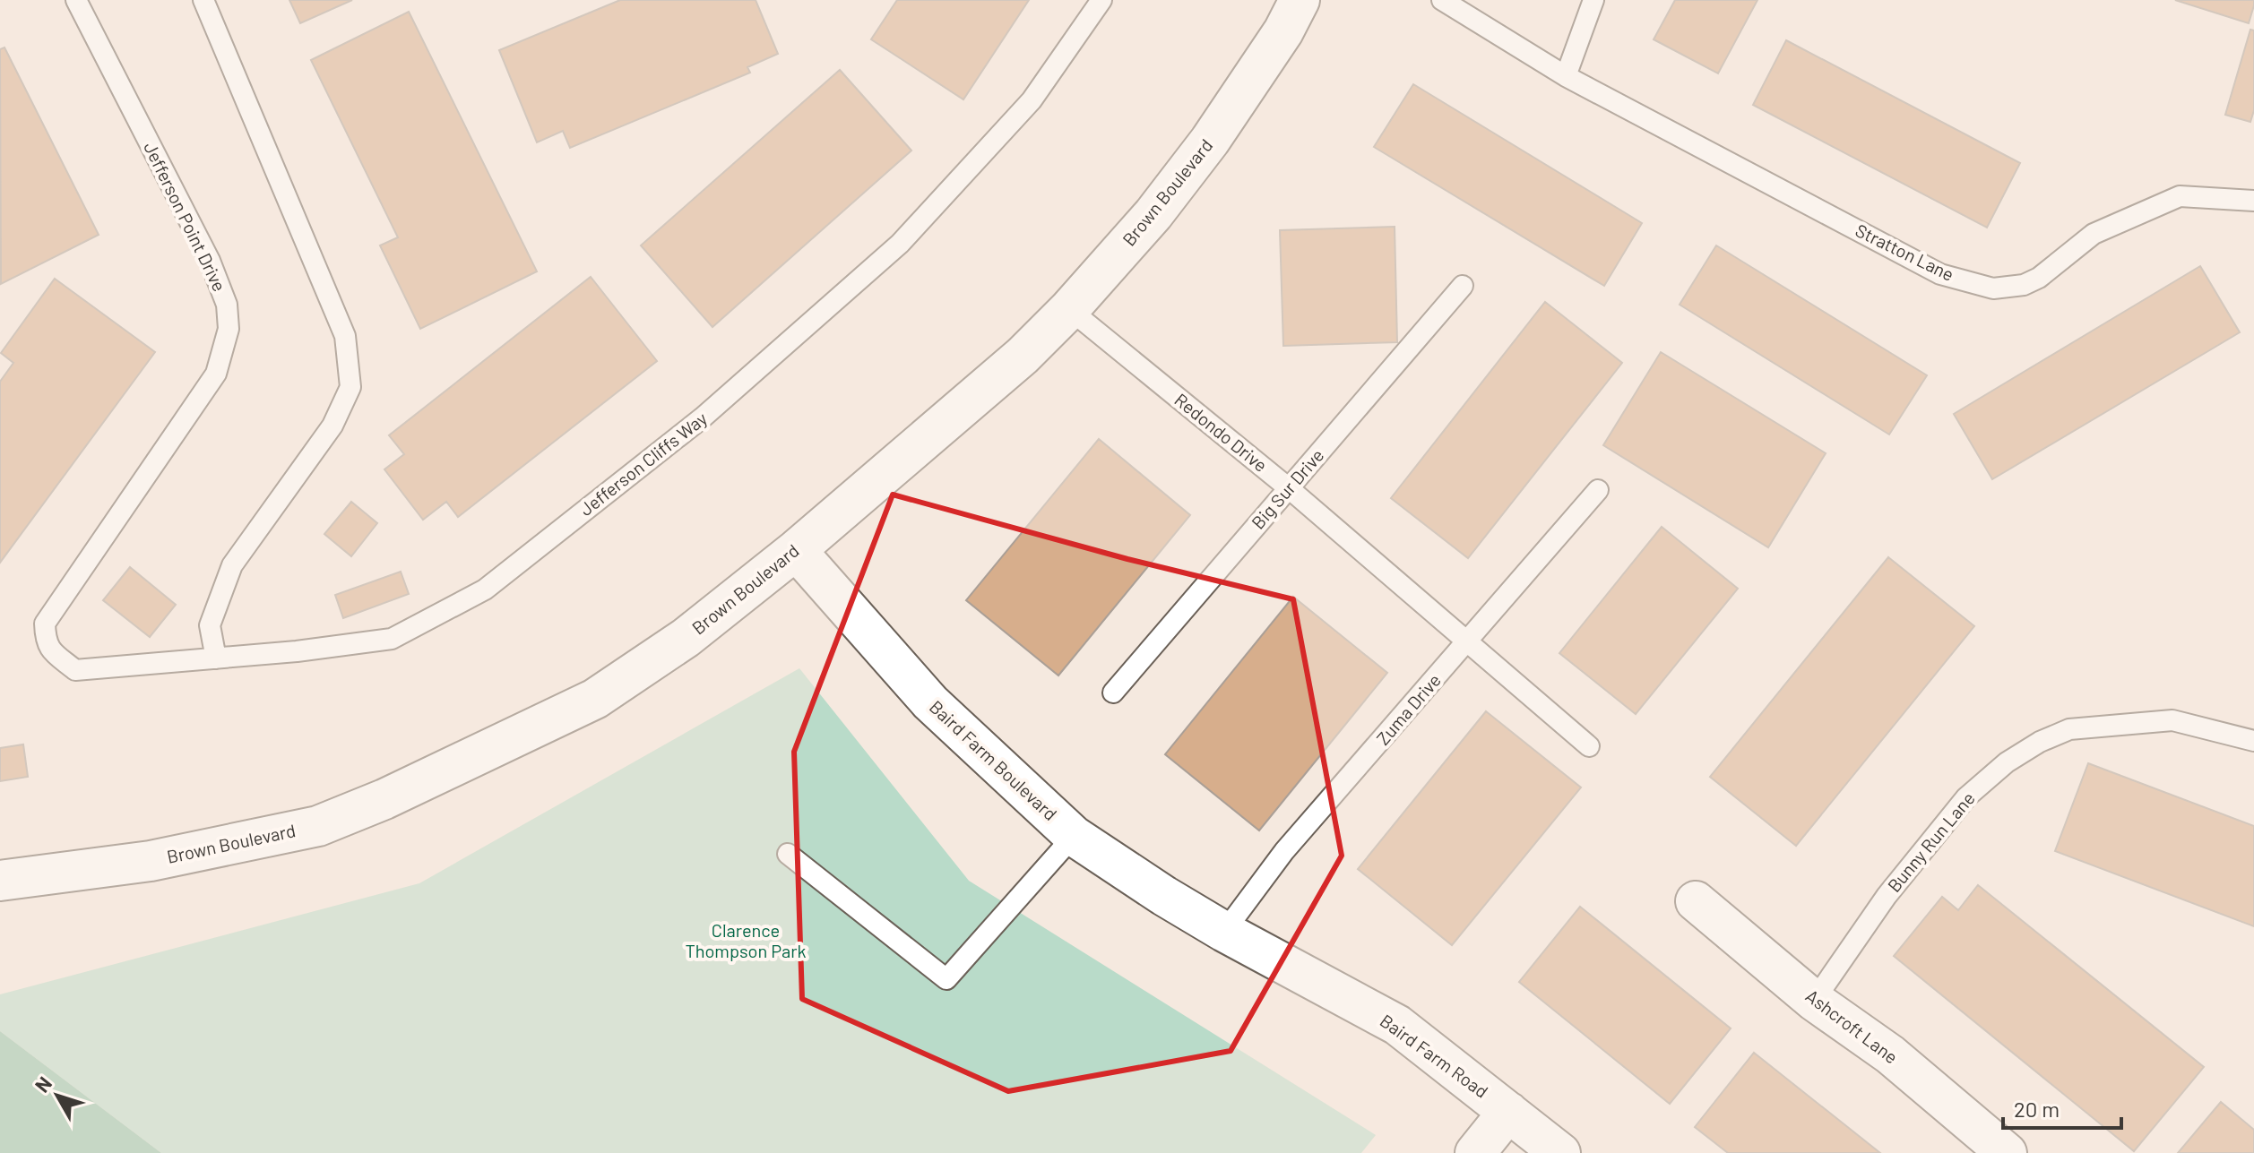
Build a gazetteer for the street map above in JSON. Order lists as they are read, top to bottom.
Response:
{
  "streets": {
    "street": [
      "Brown Boulevard",
      "Baird Farm Boulevard",
      "Ashcroft Lane",
      "Baird Farm Road"
    ],
    "lane": [
      "Jefferson Point Drive",
      "Stratton Lane",
      "Redondo Drive",
      "Jefferson Cliffs Way",
      "Big Sur Drive",
      "Zuma Drive",
      "Bunny Run Lane"
    ]
  },
  "crossings": [
    ["Brown Boulevard", "Redondo Drive"],
    ["Brown Boulevard", "Baird Farm Boulevard"],
    ["Jefferson Point Drive", "Jefferson Cliffs Way"],
    ["Redondo Drive", "Big Sur Drive"],
    ["Redondo Drive", "Zuma Drive"],
    ["Zuma Drive", "Baird Farm Boulevard"],
    ["Zuma Drive", "Baird Farm Road"],
    ["Baird Farm Boulevard", "Baird Farm Road"],
    ["Bunny Run Lane", "Ashcroft Lane"]
  ],
  "parks": ["Clarence Thompson Park"],
  "scale_bar": "20 m",
  "north": "top left"
}
